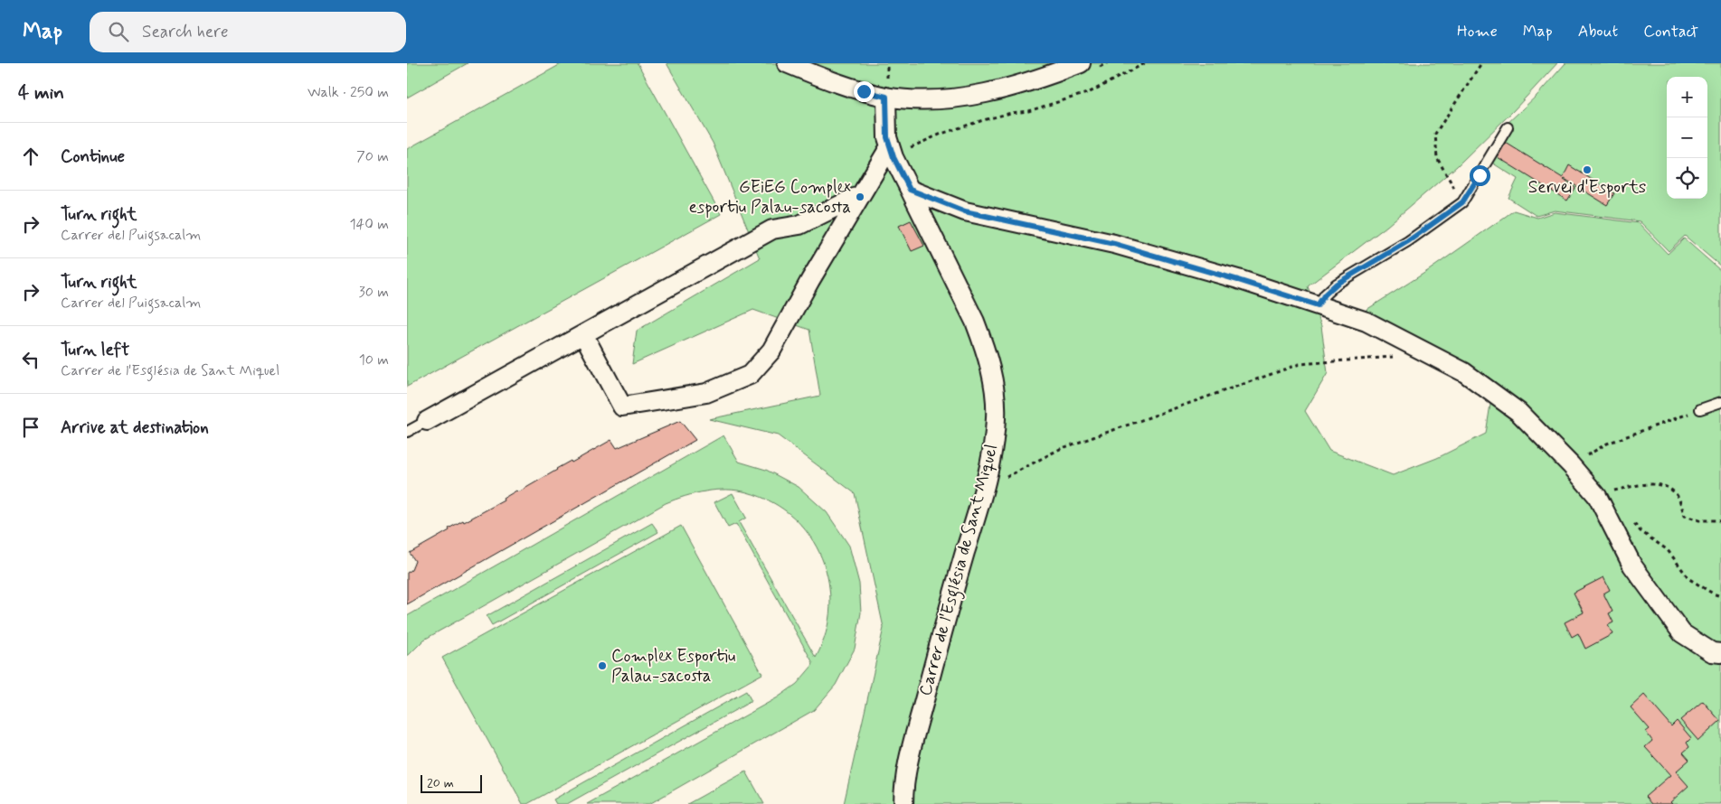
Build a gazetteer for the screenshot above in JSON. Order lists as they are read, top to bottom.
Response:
{
  "streets": {
    "street": ["Carrer de l'Església de Sant Miquel"]
  },
  "places": ["Servei d'Esports", "GEiEG Complex esportiu Palau-sacosta", "Complex Esportiu Palau-sacosta"],
  "scale_bar": "20 m",
  "page": {
    "header": "Map",
    "search": "Search here",
    "nav": [
      "Home",
      "Map",
      "About",
      "Contact"
    ],
    "heading": ["4 min", "Walk · 250 m"],
    "map_buttons": ["+", "−"],
    "list": [
      ["Continue", "70 m"],
      ["Turn right", "Carrer del Puigsacalm", "140 m"],
      ["Turn right", "Carrer del Puigsacalm", "30 m"],
      ["Turn left", "Carrer de l'Església de Sant Miquel", "10 m"],
      "Arrive at destination"
    ],
    "scale": "20 m"
  }
}
